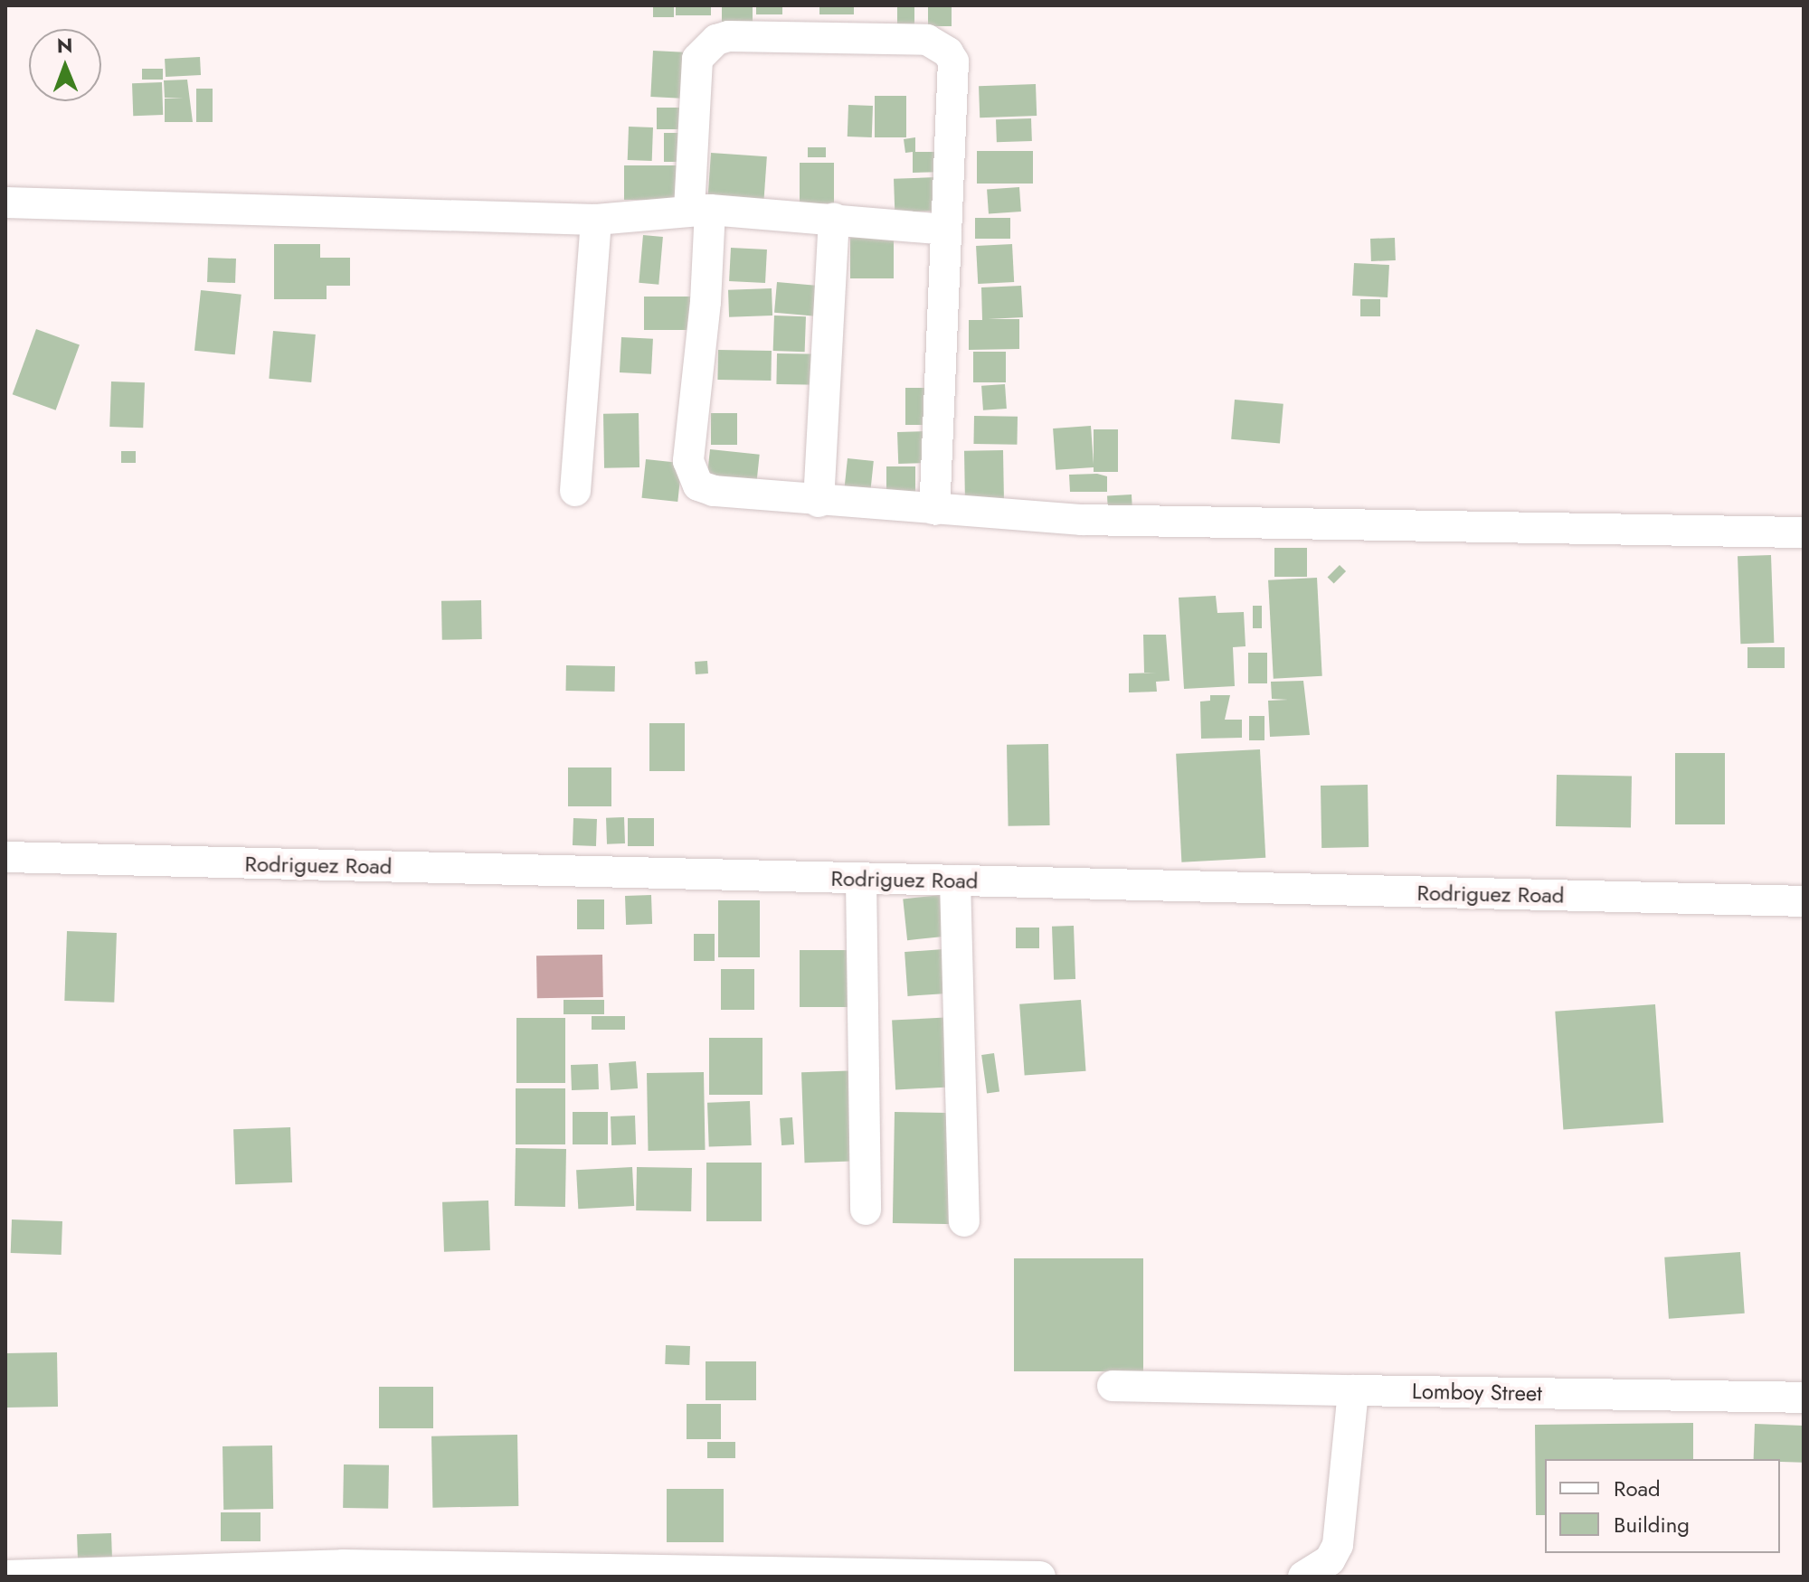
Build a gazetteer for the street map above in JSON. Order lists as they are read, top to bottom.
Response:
{
  "streets": {
    "street": ["Rodriguez Road", "Lomboy Street"]
  },
  "legend": ["Road", "Building"],
  "north": "top"
}
